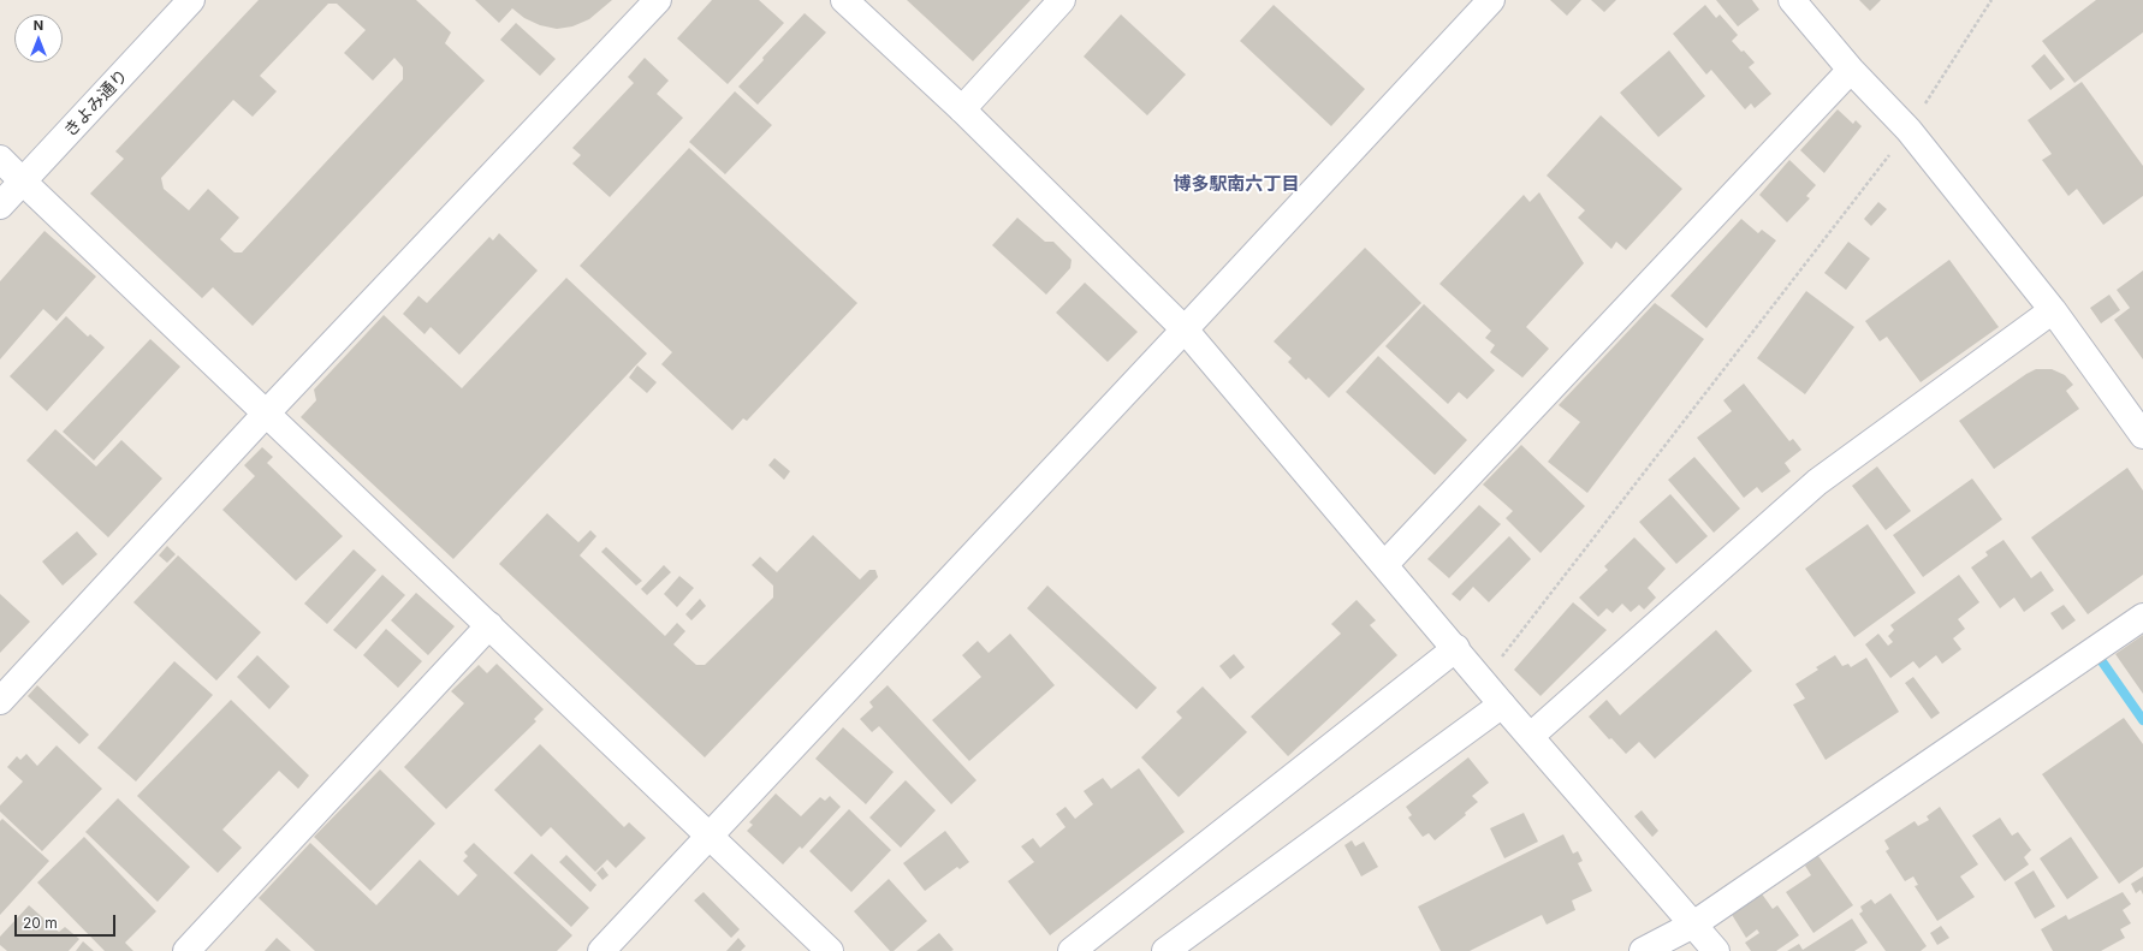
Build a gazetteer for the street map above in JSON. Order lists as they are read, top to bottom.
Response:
{
  "streets": {
    "street": ["きよみ通り"]
  },
  "districts": ["博多駅南六丁目"],
  "scale_bar": "20 m",
  "north": "top"
}
